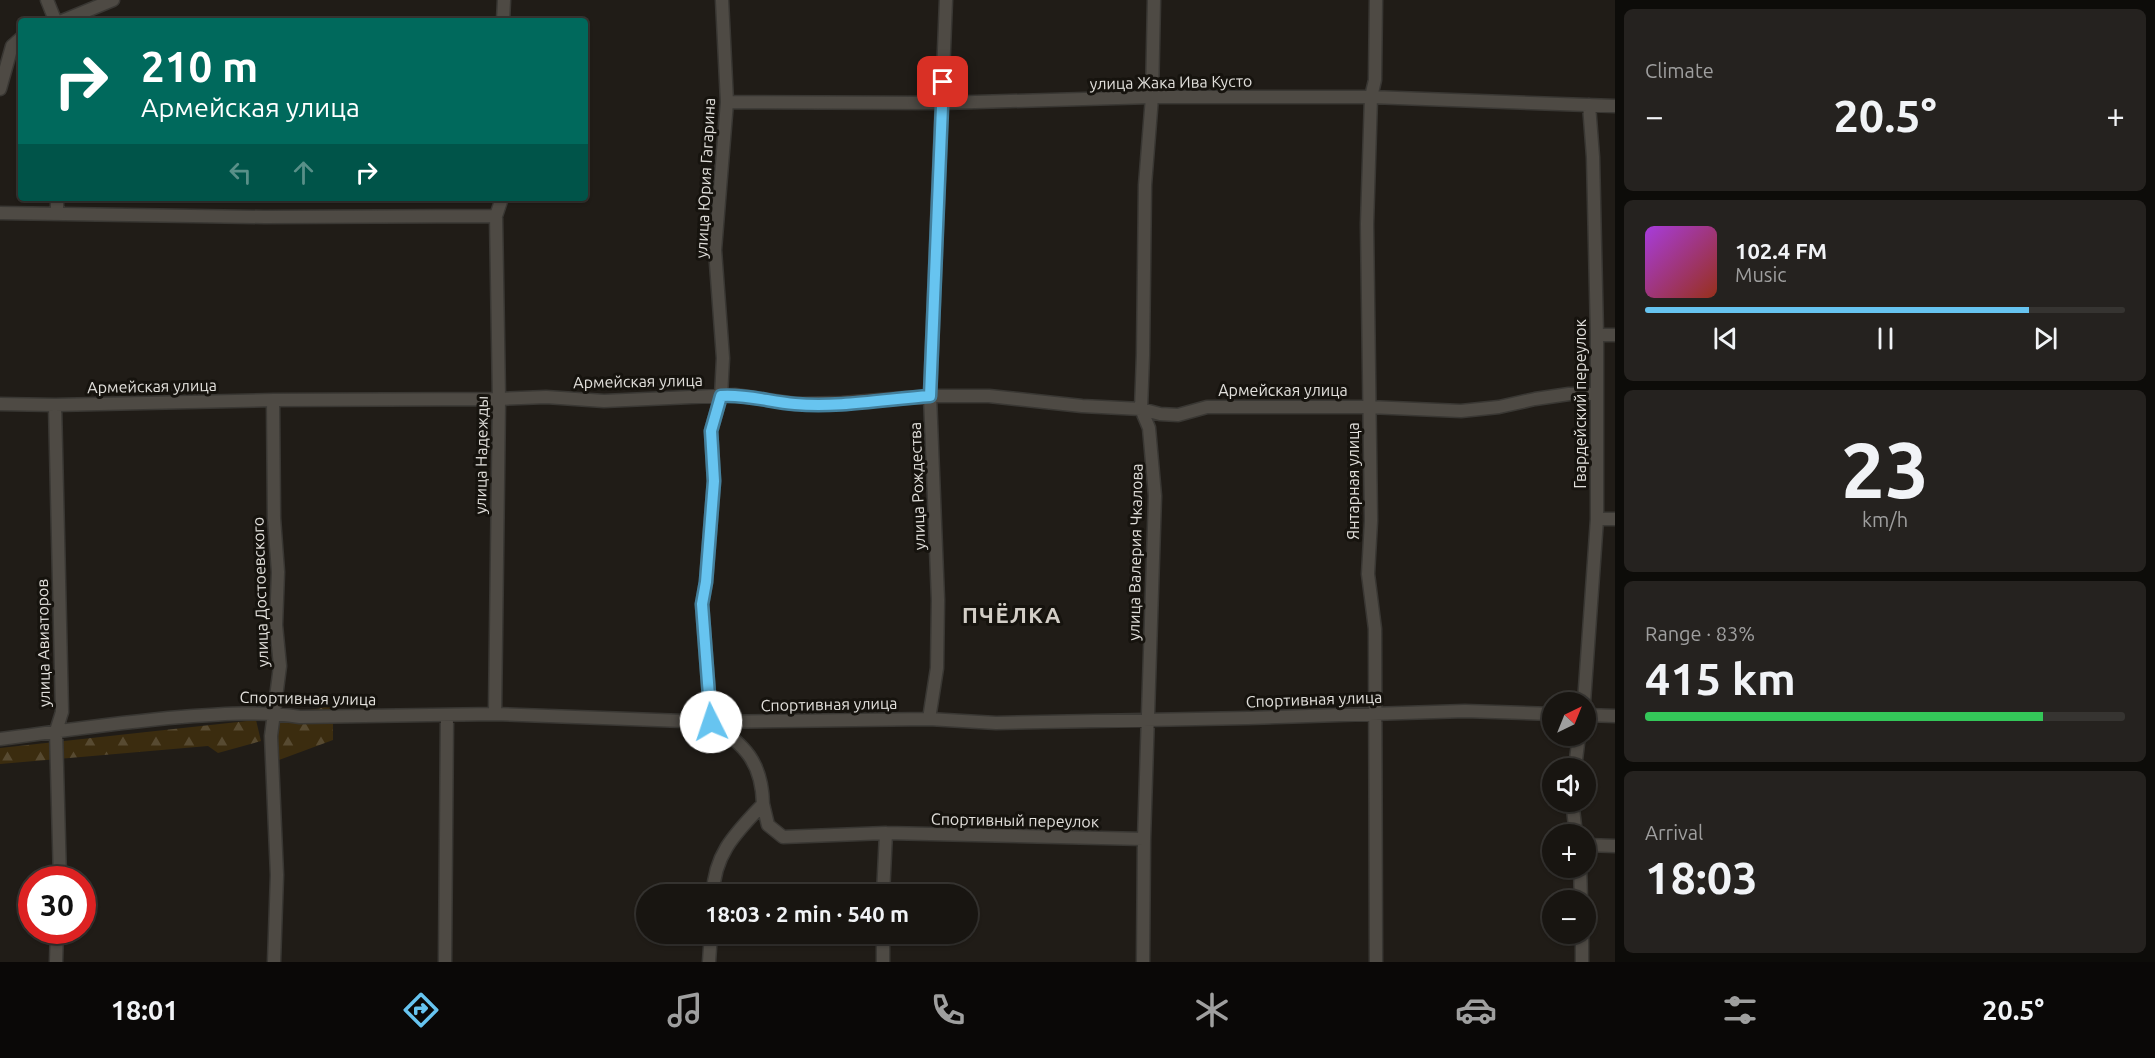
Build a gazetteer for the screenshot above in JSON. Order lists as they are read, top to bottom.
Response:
{
  "streets": {
    "street": [
      "улица Жака Ива Кусто",
      "улица Юрия Гагарина",
      "Армейская улица",
      "Гвардейский переулок",
      "улица Надежды",
      "Янтарная улица",
      "улица Рождества",
      "улица Валерия Чкалова",
      "улица Достоевского",
      "улица Авиаторов",
      "Спортивная улица",
      "Спортивный переулок"
    ]
  },
  "crossings": [
    ["улица Жака Ива Кусто", "улица Юрия Гагарина"],
    ["улица Жака Ива Кусто", "Гвардейский переулок"],
    ["улица Жака Ива Кусто", "Янтарная улица"],
    ["улица Жака Ива Кусто", "улица Рождества"],
    ["улица Жака Ива Кусто", "улица Валерия Чкалова"],
    ["улица Юрия Гагарина", "Армейская улица"],
    ["улица Юрия Гагарина", "Спортивная улица"],
    ["Армейская улица", "Гвардейский переулок"],
    ["Армейская улица", "улица Надежды"],
    ["Армейская улица", "Янтарная улица"],
    ["Армейская улица", "улица Рождества"],
    ["Армейская улица", "улица Валерия Чкалова"],
    ["Армейская улица", "улица Достоевского"],
    ["Армейская улица", "улица Авиаторов"],
    ["улица Надежды", "Спортивная улица"],
    ["Янтарная улица", "Спортивная улица"],
    ["улица Рождества", "Спортивная улица"],
    ["улица Валерия Чкалова", "Спортивная улица"],
    ["улица Валерия Чкалова", "Спортивный переулок"],
    ["улица Достоевского", "Спортивная улица"],
    ["улица Авиаторов", "Спортивная улица"]
  ],
  "districts": ["ПЧЁЛКА"],
  "north": "top right",
  "page": {
    "tile": [
      "Climate",
      ["23", "km/h"],
      ["Range · 83%", "415 km"],
      ["Arrival", "18:03"]
    ],
    "turn": ["210 m", "Армейская улица"],
    "heat": ["−", "20.5°", "+"],
    "song": ["102.4 FM", "Music"],
    "map_buttons": ["+", "−"],
    "limit": "30",
    "trip": "18:03 · 2 min · 540 m",
    "tabs": ["18:01", "20.5°"]
  }
}
